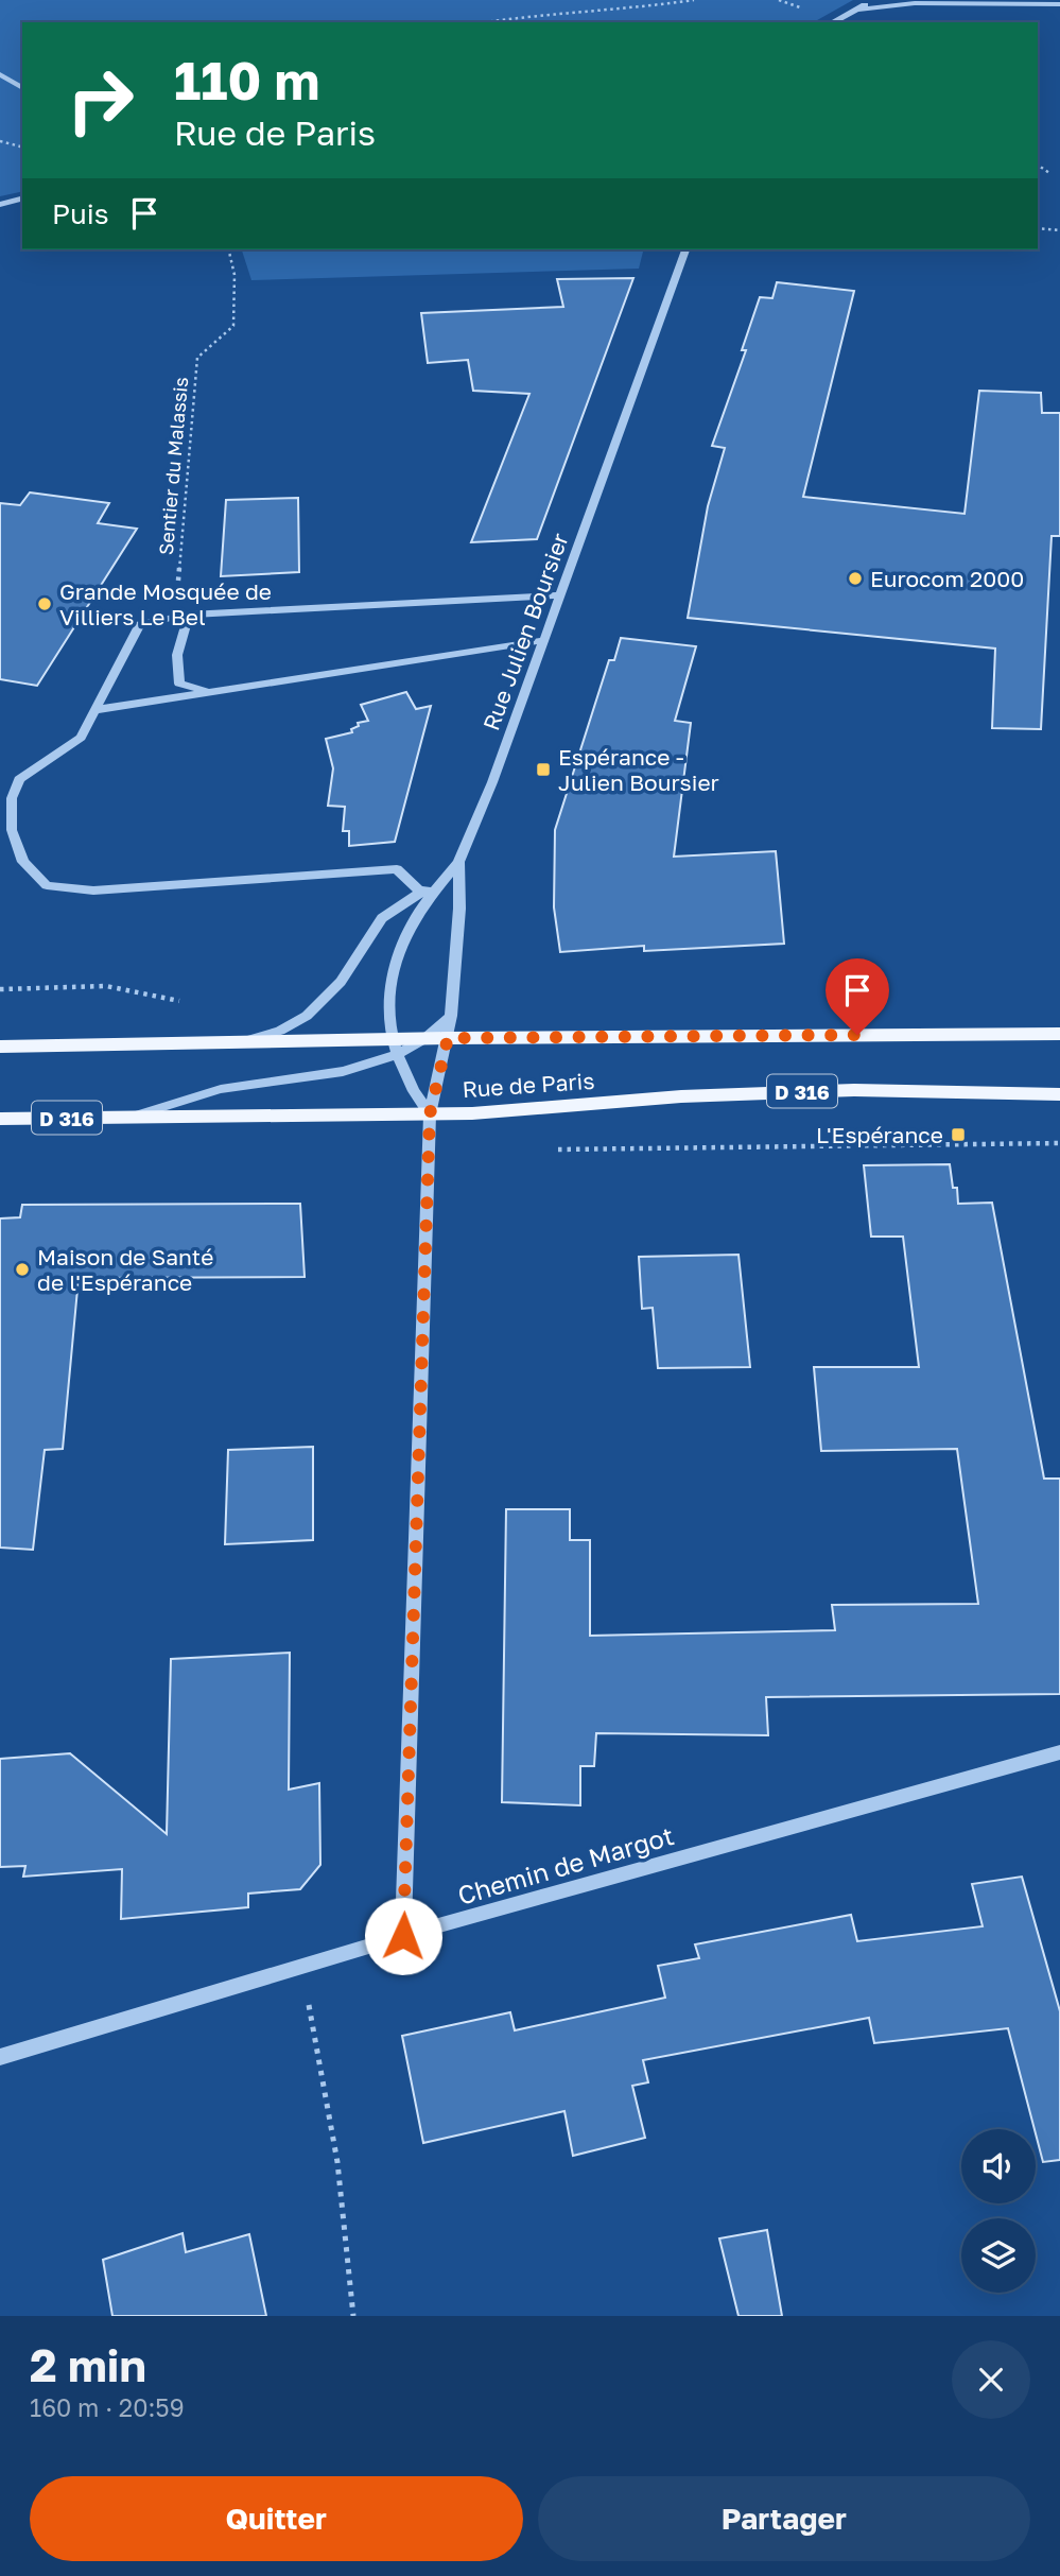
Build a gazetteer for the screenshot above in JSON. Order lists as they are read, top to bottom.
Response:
{
  "streets": {
    "main road": ["Rue de Paris", "D 316"],
    "street": ["Rue Julien Boursier", "Chemin de Margot"],
    "path": ["Sentier du Malassis"]
  },
  "crossings": [
    ["Rue Julien Boursier", "Rue de Paris"],
    ["Rue Julien Boursier", "Chemin de Margot"]
  ],
  "places": {
    "other": ["Eurocom 2000", "Grande Mosquée de Villiers Le Bel", "Maison de Santé de l'Espérance"],
    "transit": ["Espérance - Julien Boursier", "L'Espérance"]
  },
  "page": {
    "turn": ["110 m", "Rue de Paris"],
    "then": "Puis",
    "heading": ["2 min", "160 m · 20:59"],
    "buttons": ["Quitter", "Partager"]
  }
}
